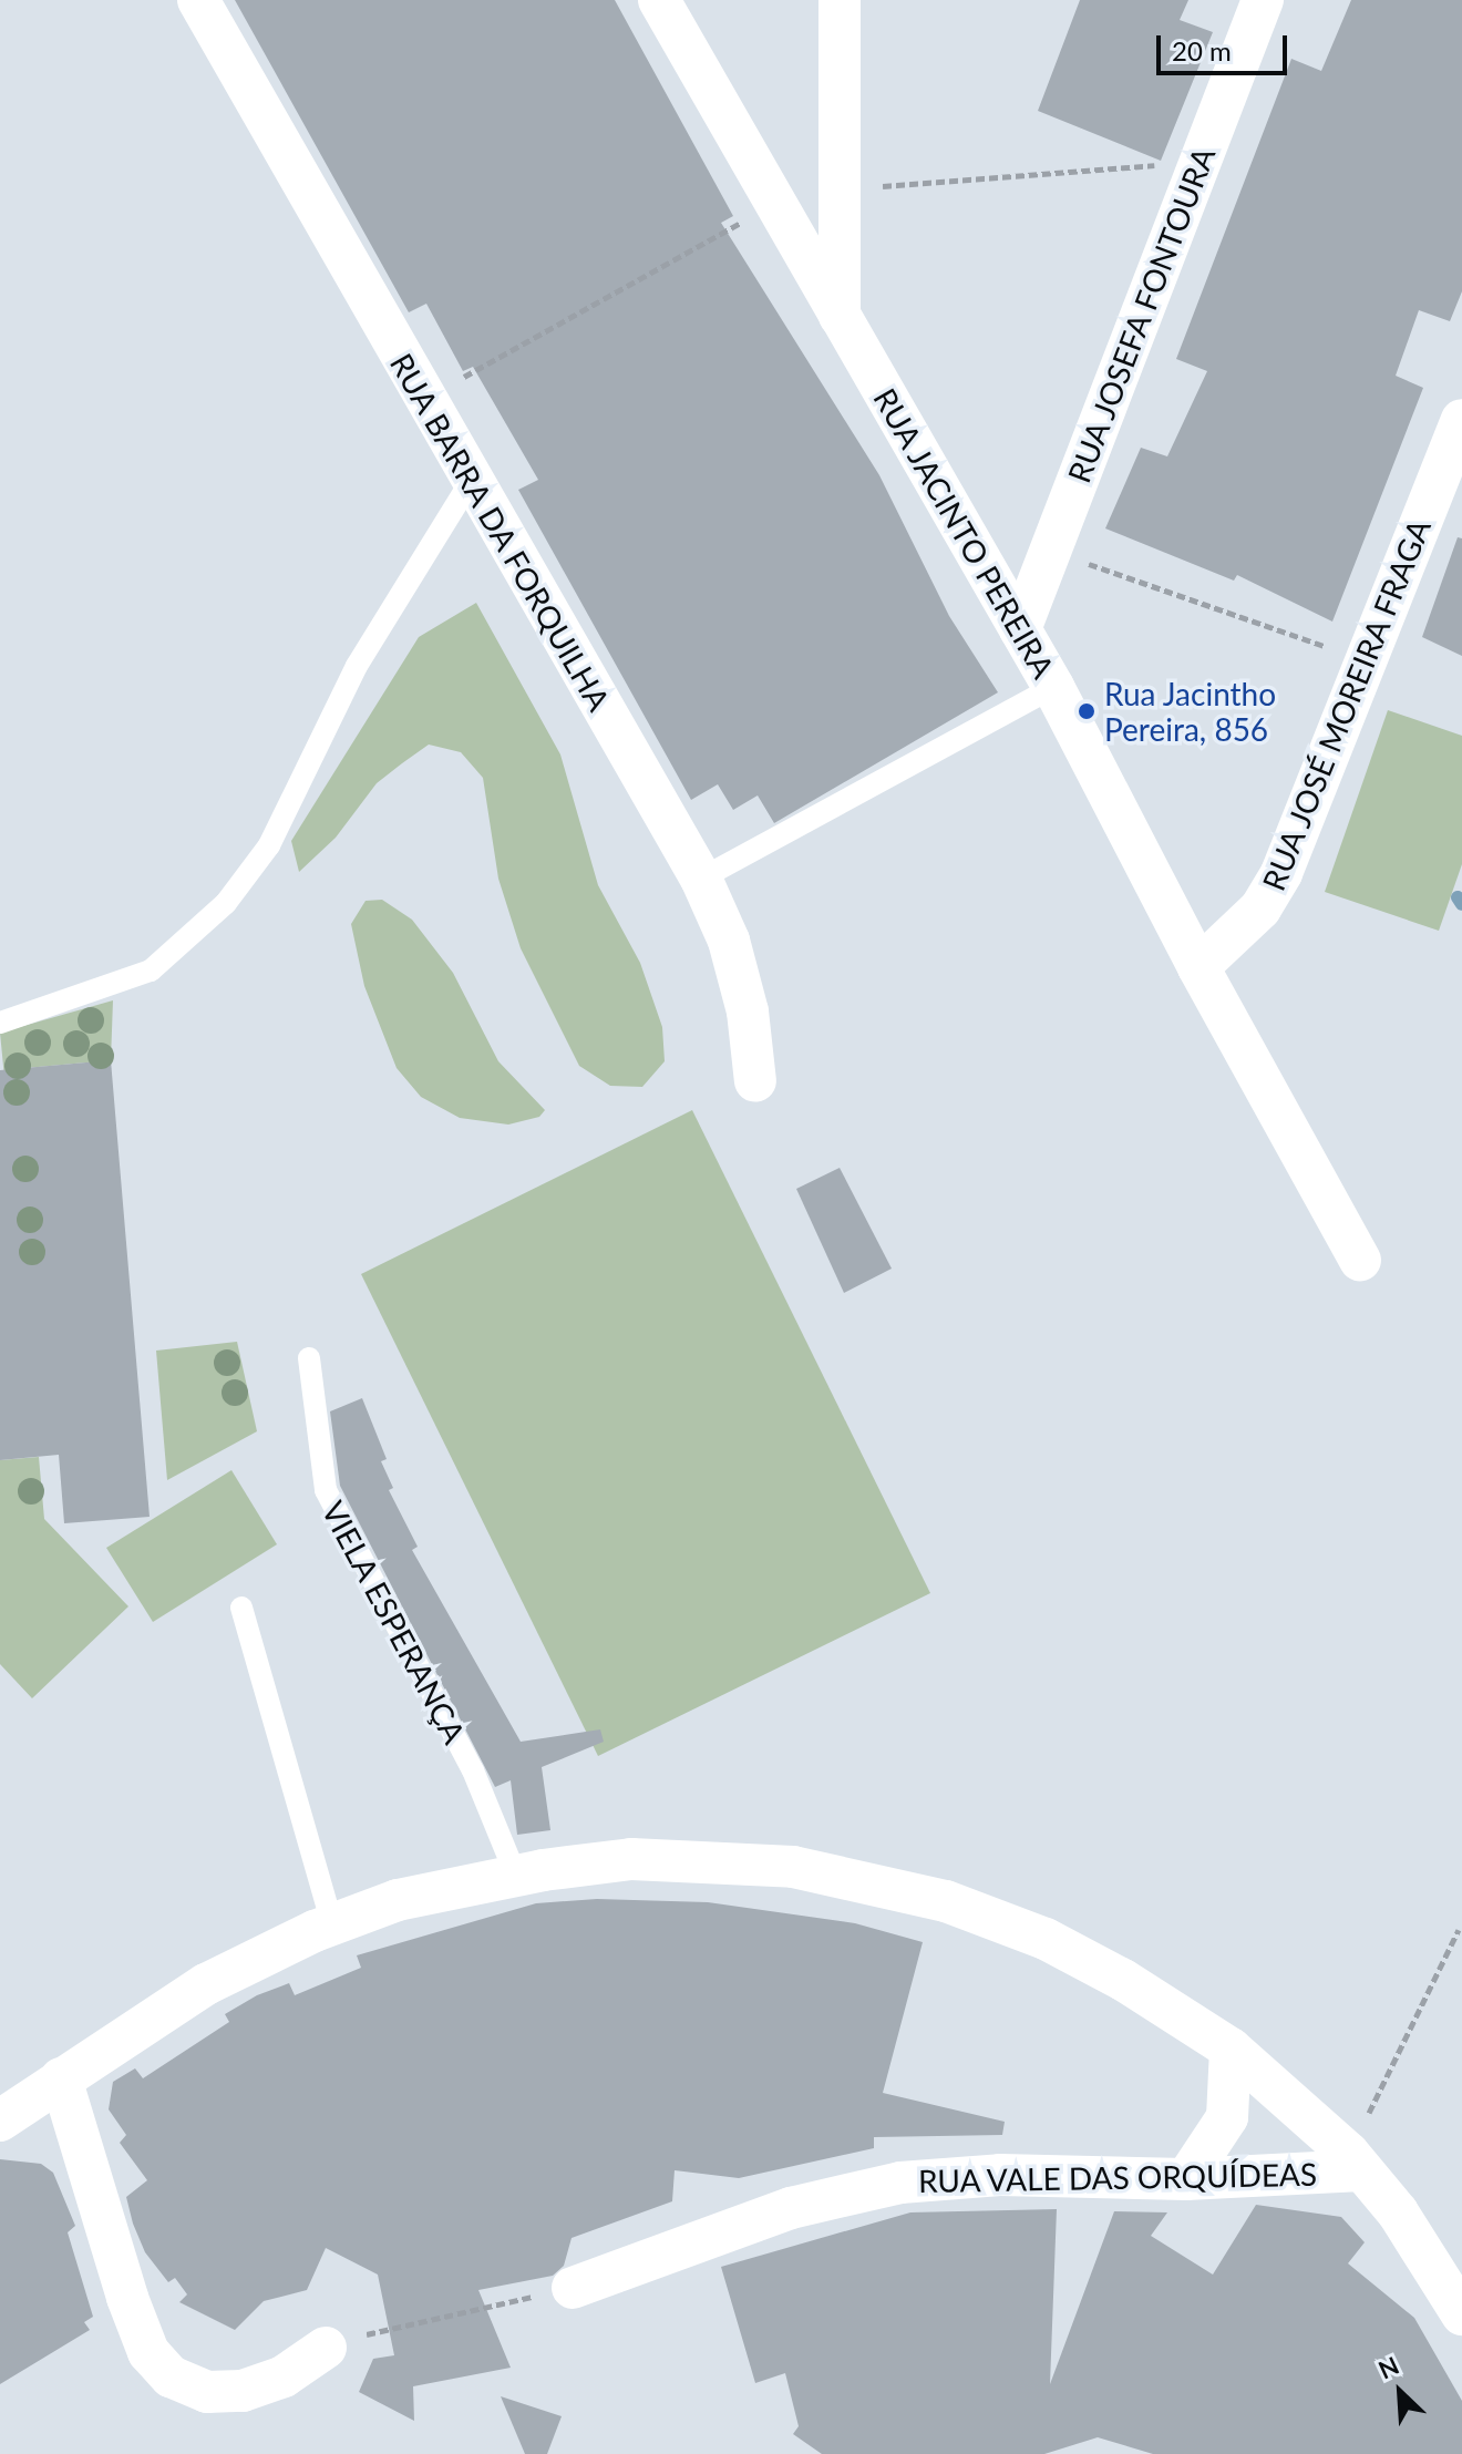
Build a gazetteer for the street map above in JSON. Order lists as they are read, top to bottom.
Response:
{
  "streets": {
    "street": [
      "RUA JOSEFA FONTOURA",
      "RUA BARRA DA FORQUILHA",
      "RUA JACINTO PEREIRA",
      "RUA JOSÉ MOREIRA FRAGA",
      "RUA VALE DAS ORQUÍDEAS"
    ],
    "lane": ["VIELA ESPERANÇA"]
  },
  "crossings": [
    ["RUA JOSEFA FONTOURA", "RUA JACINTO PEREIRA"],
    ["RUA JACINTO PEREIRA", "RUA JOSÉ MOREIRA FRAGA"]
  ],
  "places": ["Rua Jacintho Pereira, 856"],
  "scale_bar": "20 m",
  "north": "top left"
}
